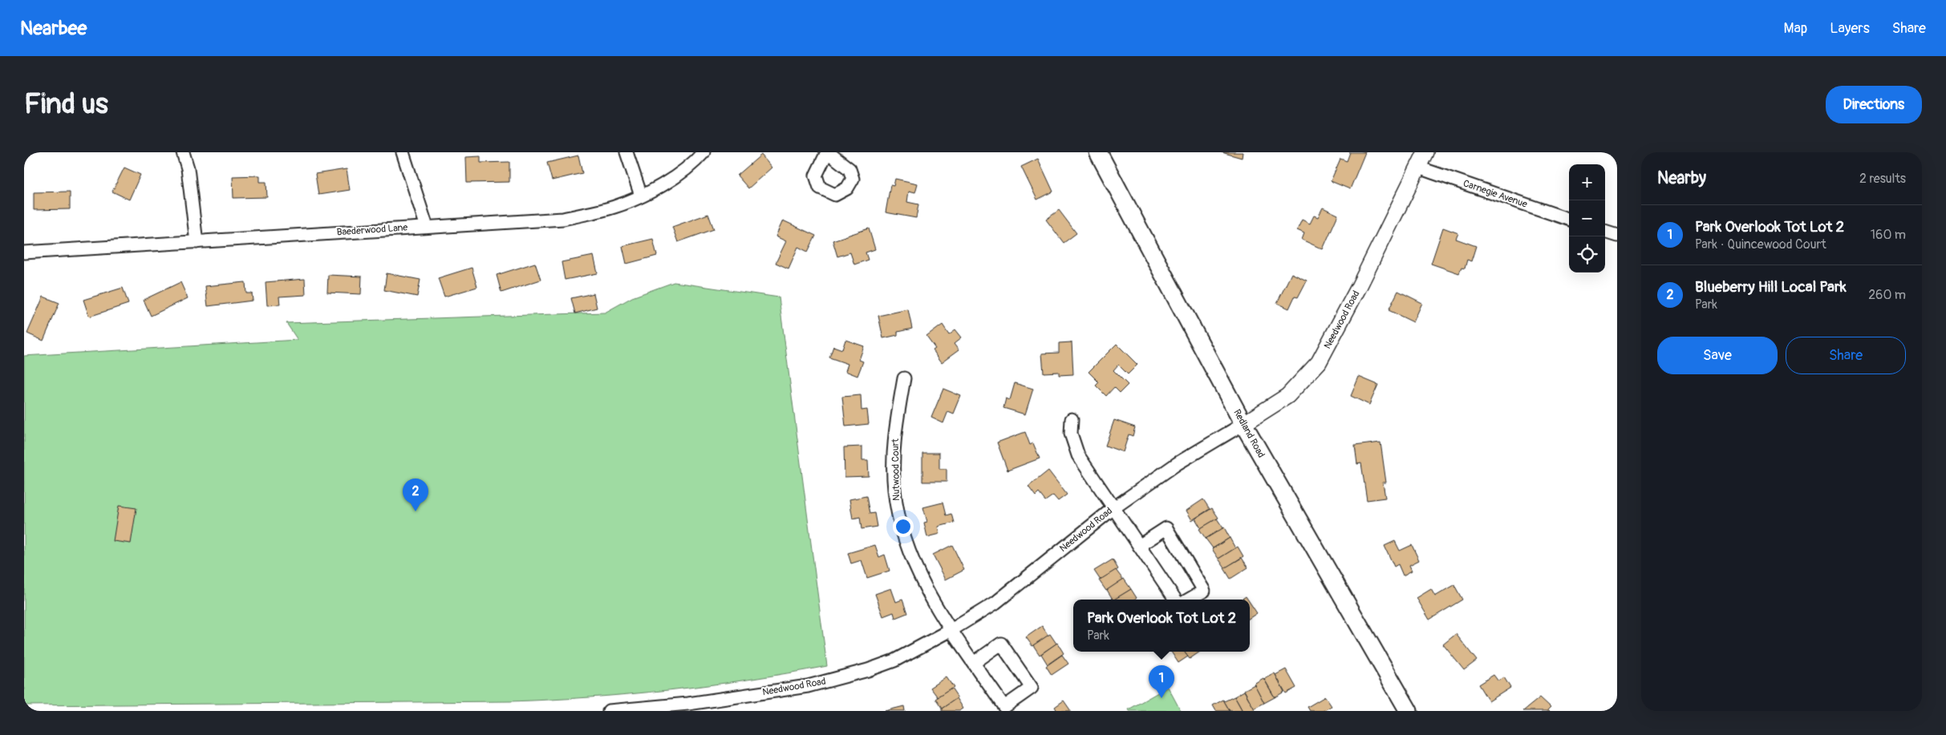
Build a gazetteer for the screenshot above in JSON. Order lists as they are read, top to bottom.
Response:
{
  "streets": {
    "main road": ["Redland Road"],
    "street": [
      "Carnegie Avenue",
      "Baederwood Lane",
      "Needwood Road",
      "Nutwood Court"
    ]
  },
  "crossings": [
    ["Carnegie Avenue", "Needwood Road"],
    ["Needwood Road", "Redland Road"],
    ["Needwood Road", "Nutwood Court"]
  ],
  "page": {
    "header": "Nearbee",
    "nav": ["Map", "Layers", "Share"],
    "buttons": [
      "Directions",
      ["Save", "Share"]
    ],
    "title": "Find us",
    "heading": ["Nearby", "2 results"],
    "map_buttons": ["+", "−"],
    "list": [
      {
        "mark": "1",
        "name": "Park Overlook Tot Lot 2",
        "note": "Park · Quincewood Court",
        "value": "160 m"
      },
      {
        "mark": "2",
        "name": "Blueberry Hill Local Park",
        "note": "Park",
        "value": "260 m"
      }
    ],
    "pins": ["2", "1"],
    "popup": ["Park Overlook Tot Lot 2", "Park"]
  }
}
